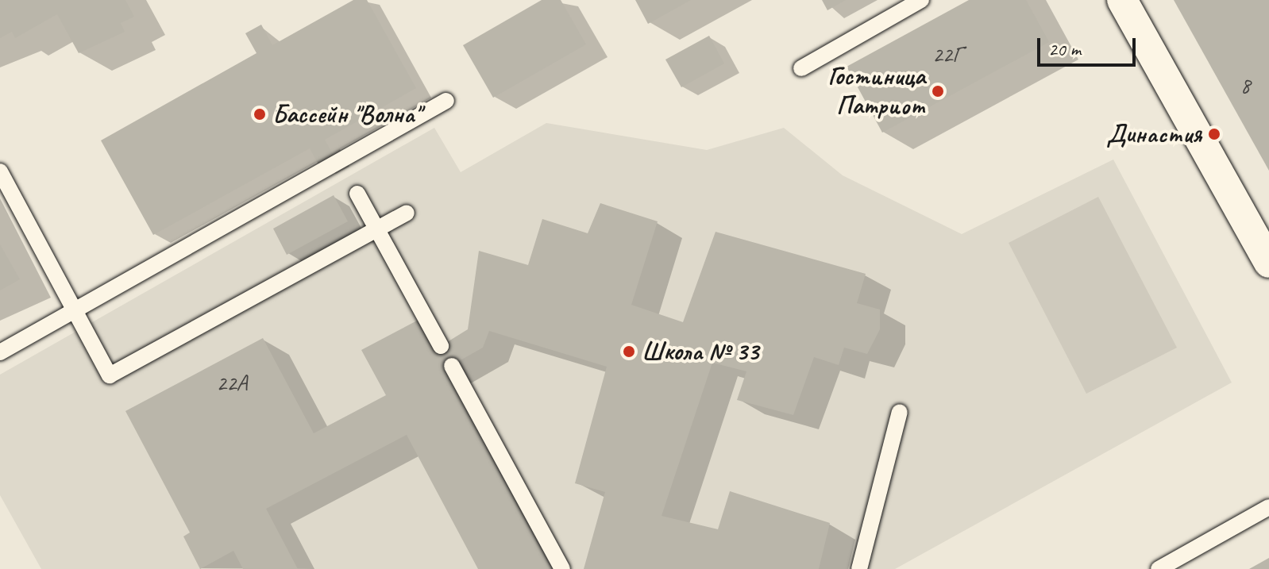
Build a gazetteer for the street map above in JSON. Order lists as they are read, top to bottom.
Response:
{
  "places": [
    "Гостиница Патриот",
    "Бассейн \"Волна\"",
    "Династия",
    "Школа № 33"
  ],
  "house_numbers": ["22Г", "8", "22А"],
  "scale_bar": "20 m"
}
